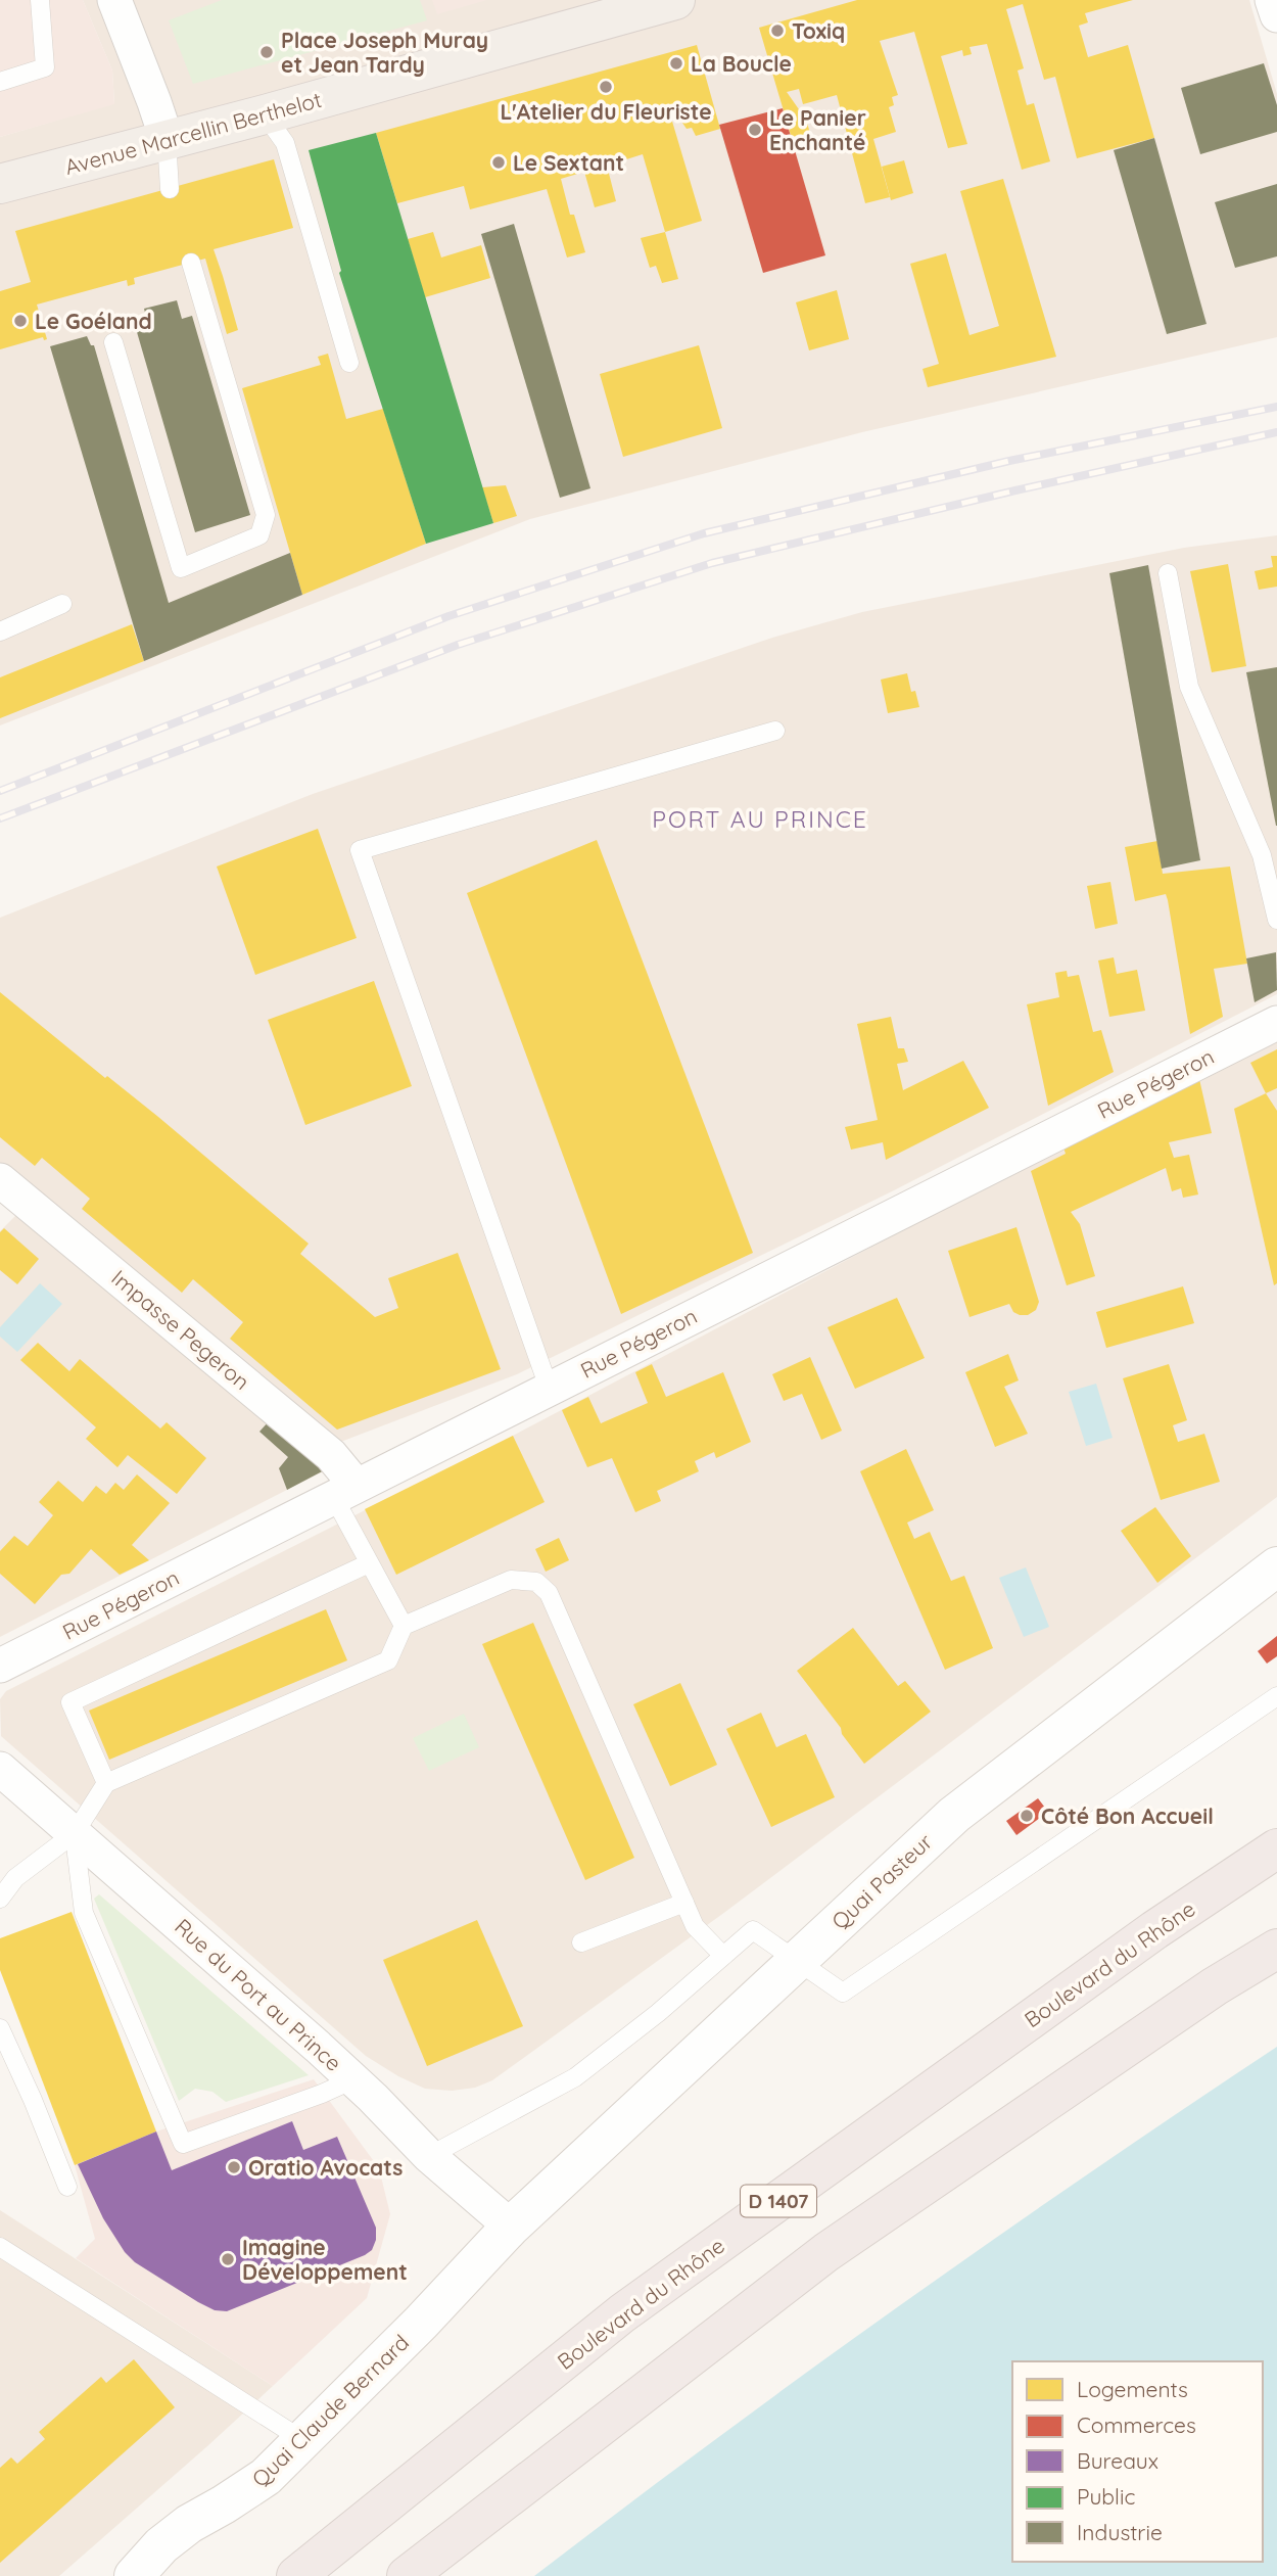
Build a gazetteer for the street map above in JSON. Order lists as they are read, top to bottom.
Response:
{
  "streets": {
    "highway": ["Boulevard du Rhône", "D 1407"],
    "main road": ["Avenue Marcellin Berthelot", "Quai Pasteur", "Quai Claude Bernard"],
    "street": ["Rue Pégeron", "Impasse Pegeron", "Rue du Port au Prince"]
  },
  "crossings": [
    ["Rue Pégeron", "Impasse Pegeron"],
    ["Quai Pasteur", "Rue du Port au Prince"],
    ["Quai Pasteur", "Quai Claude Bernard"],
    ["Rue du Port au Prince", "Quai Claude Bernard"]
  ],
  "districts": ["PORT AU PRINCE"],
  "places": [
    "Toxiq",
    "Place Joseph Muray et Jean Tardy",
    "La Boucle",
    "L'Atelier du Fleuriste",
    "Le Panier Enchanté",
    "Le Sextant",
    "Le Goéland",
    "Côté Bon Accueil",
    "Oratio Avocats",
    "Imagine Développement"
  ],
  "legend": [
    "Logements",
    "Commerces",
    "Bureaux",
    "Public",
    "Industrie"
  ]
}
